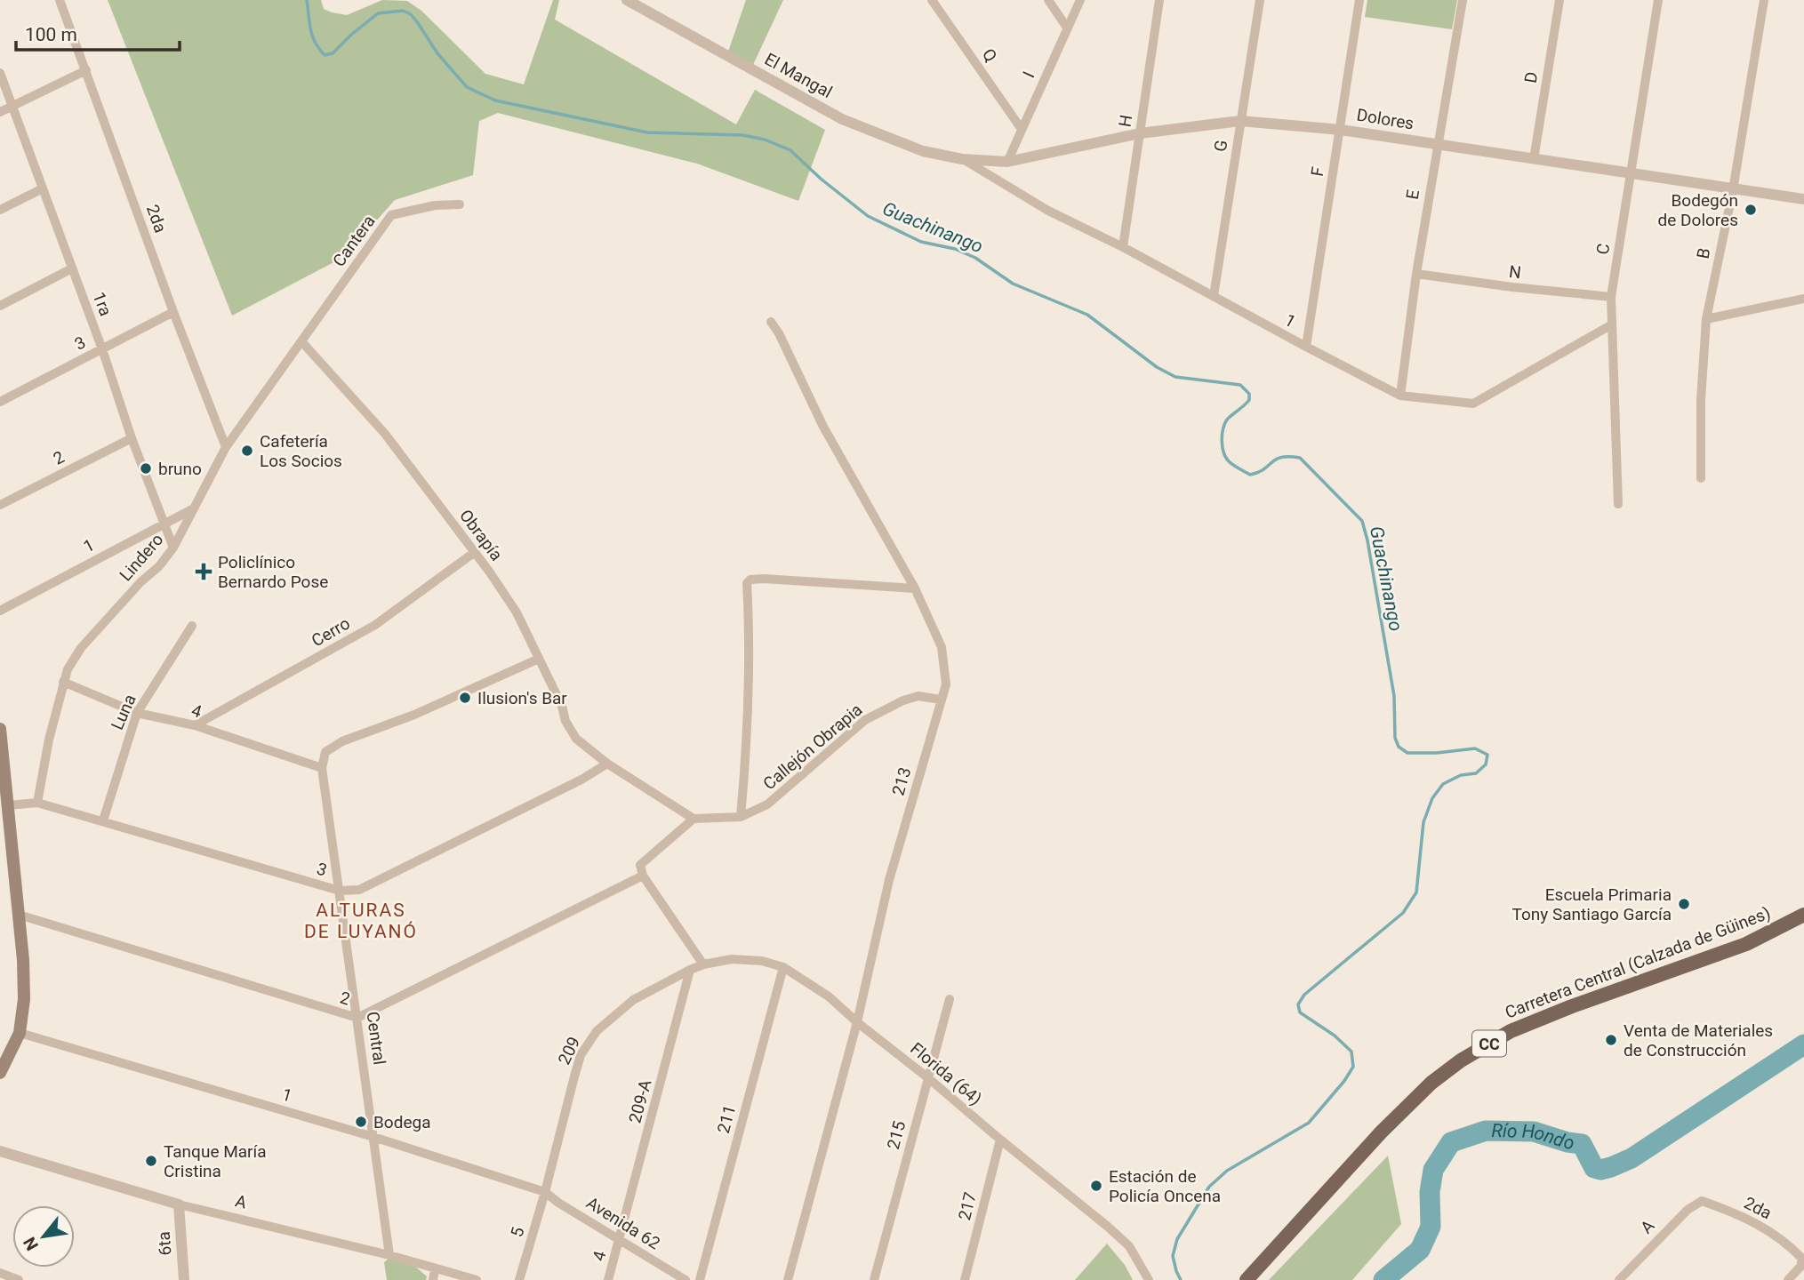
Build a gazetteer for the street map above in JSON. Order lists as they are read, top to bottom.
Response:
{
  "streets": {
    "main road": ["Carretera Central (Calzada de Güines)", "CC"],
    "street": [
      "Q",
      "I",
      "El Mangal",
      "D",
      "Dolores",
      "H",
      "G",
      "F",
      "E",
      "2da",
      "Cantera",
      "C",
      "B",
      "N",
      "1ra",
      "1",
      "3",
      "2",
      "Obrapía",
      "Lindero",
      "Cerro",
      "4",
      "Luna",
      "Callejón Obrapia",
      "213",
      "Central",
      "209",
      "Florida (64)",
      "209-A",
      "211",
      "215",
      "A",
      "217",
      "Avenida 62",
      "5",
      "6ta"
    ]
  },
  "crossings": [
    ["Q", "I"],
    ["I", "Dolores"],
    ["El Mangal", "Dolores"],
    ["El Mangal", "1"],
    ["D", "Dolores"],
    ["Dolores", "H"],
    ["Dolores", "G"],
    ["Dolores", "F"],
    ["Dolores", "E"],
    ["Dolores", "C"],
    ["Dolores", "B"],
    ["Dolores", "1"],
    ["H", "1"],
    ["G", "1"],
    ["F", "1"],
    ["E", "N"],
    ["E", "1"],
    ["2da", "3"],
    ["2da", "Lindero"],
    ["2da", "A"],
    ["Cantera", "Obrapía"],
    ["Cantera", "Lindero"],
    ["C", "N"],
    ["C", "1"],
    ["1ra", "1"],
    ["1ra", "3"],
    ["1ra", "2"],
    ["1ra", "Lindero"],
    ["1", "Lindero"],
    ["1", "Central"],
    ["1", "209"],
    ["1", "Avenida 62"],
    ["1", "5"],
    ["3", "Obrapía"],
    ["3", "Lindero"],
    ["3", "Luna"],
    ["3", "Central"],
    ["2", "Central"],
    ["Obrapía", "Lindero"],
    ["Obrapía", "Cerro"],
    ["Obrapía", "Central"],
    ["Lindero", "4"],
    ["Cerro", "4"],
    ["4", "Luna"],
    ["4", "Central"],
    ["4", "209-A"],
    ["4", "Avenida 62"],
    ["Callejón Obrapia", "213"],
    ["213", "Florida (64)"],
    ["Central", "A"],
    ["209", "Florida (64)"],
    ["209", "209-A"],
    ["209", "Avenida 62"],
    ["209", "5"],
    ["Florida (64)", "209-A"],
    ["Florida (64)", "211"],
    ["Florida (64)", "215"],
    ["Florida (64)", "217"],
    ["209-A", "Avenida 62"],
    ["A", "6ta"],
    ["Avenida 62", "5"]
  ],
  "districts": ["ALTURAS DE LUYANÓ"],
  "water": ["Guachinango", "Río Hondo"],
  "places": {
    "other": [
      "Bodegón de Dolores",
      "Cafetería Los Socios",
      "bruno",
      "Ilusion's Bar",
      "Escuela Primaria Tony Santiago García",
      "Venta de Materiales de Construcción",
      "Bodega",
      "Tanque María Cristina",
      "Estación de Policía Oncena"
    ],
    "health": ["Policlínico Bernardo Pose"]
  },
  "scale_bar": "100 m",
  "north": "bottom left"
}
